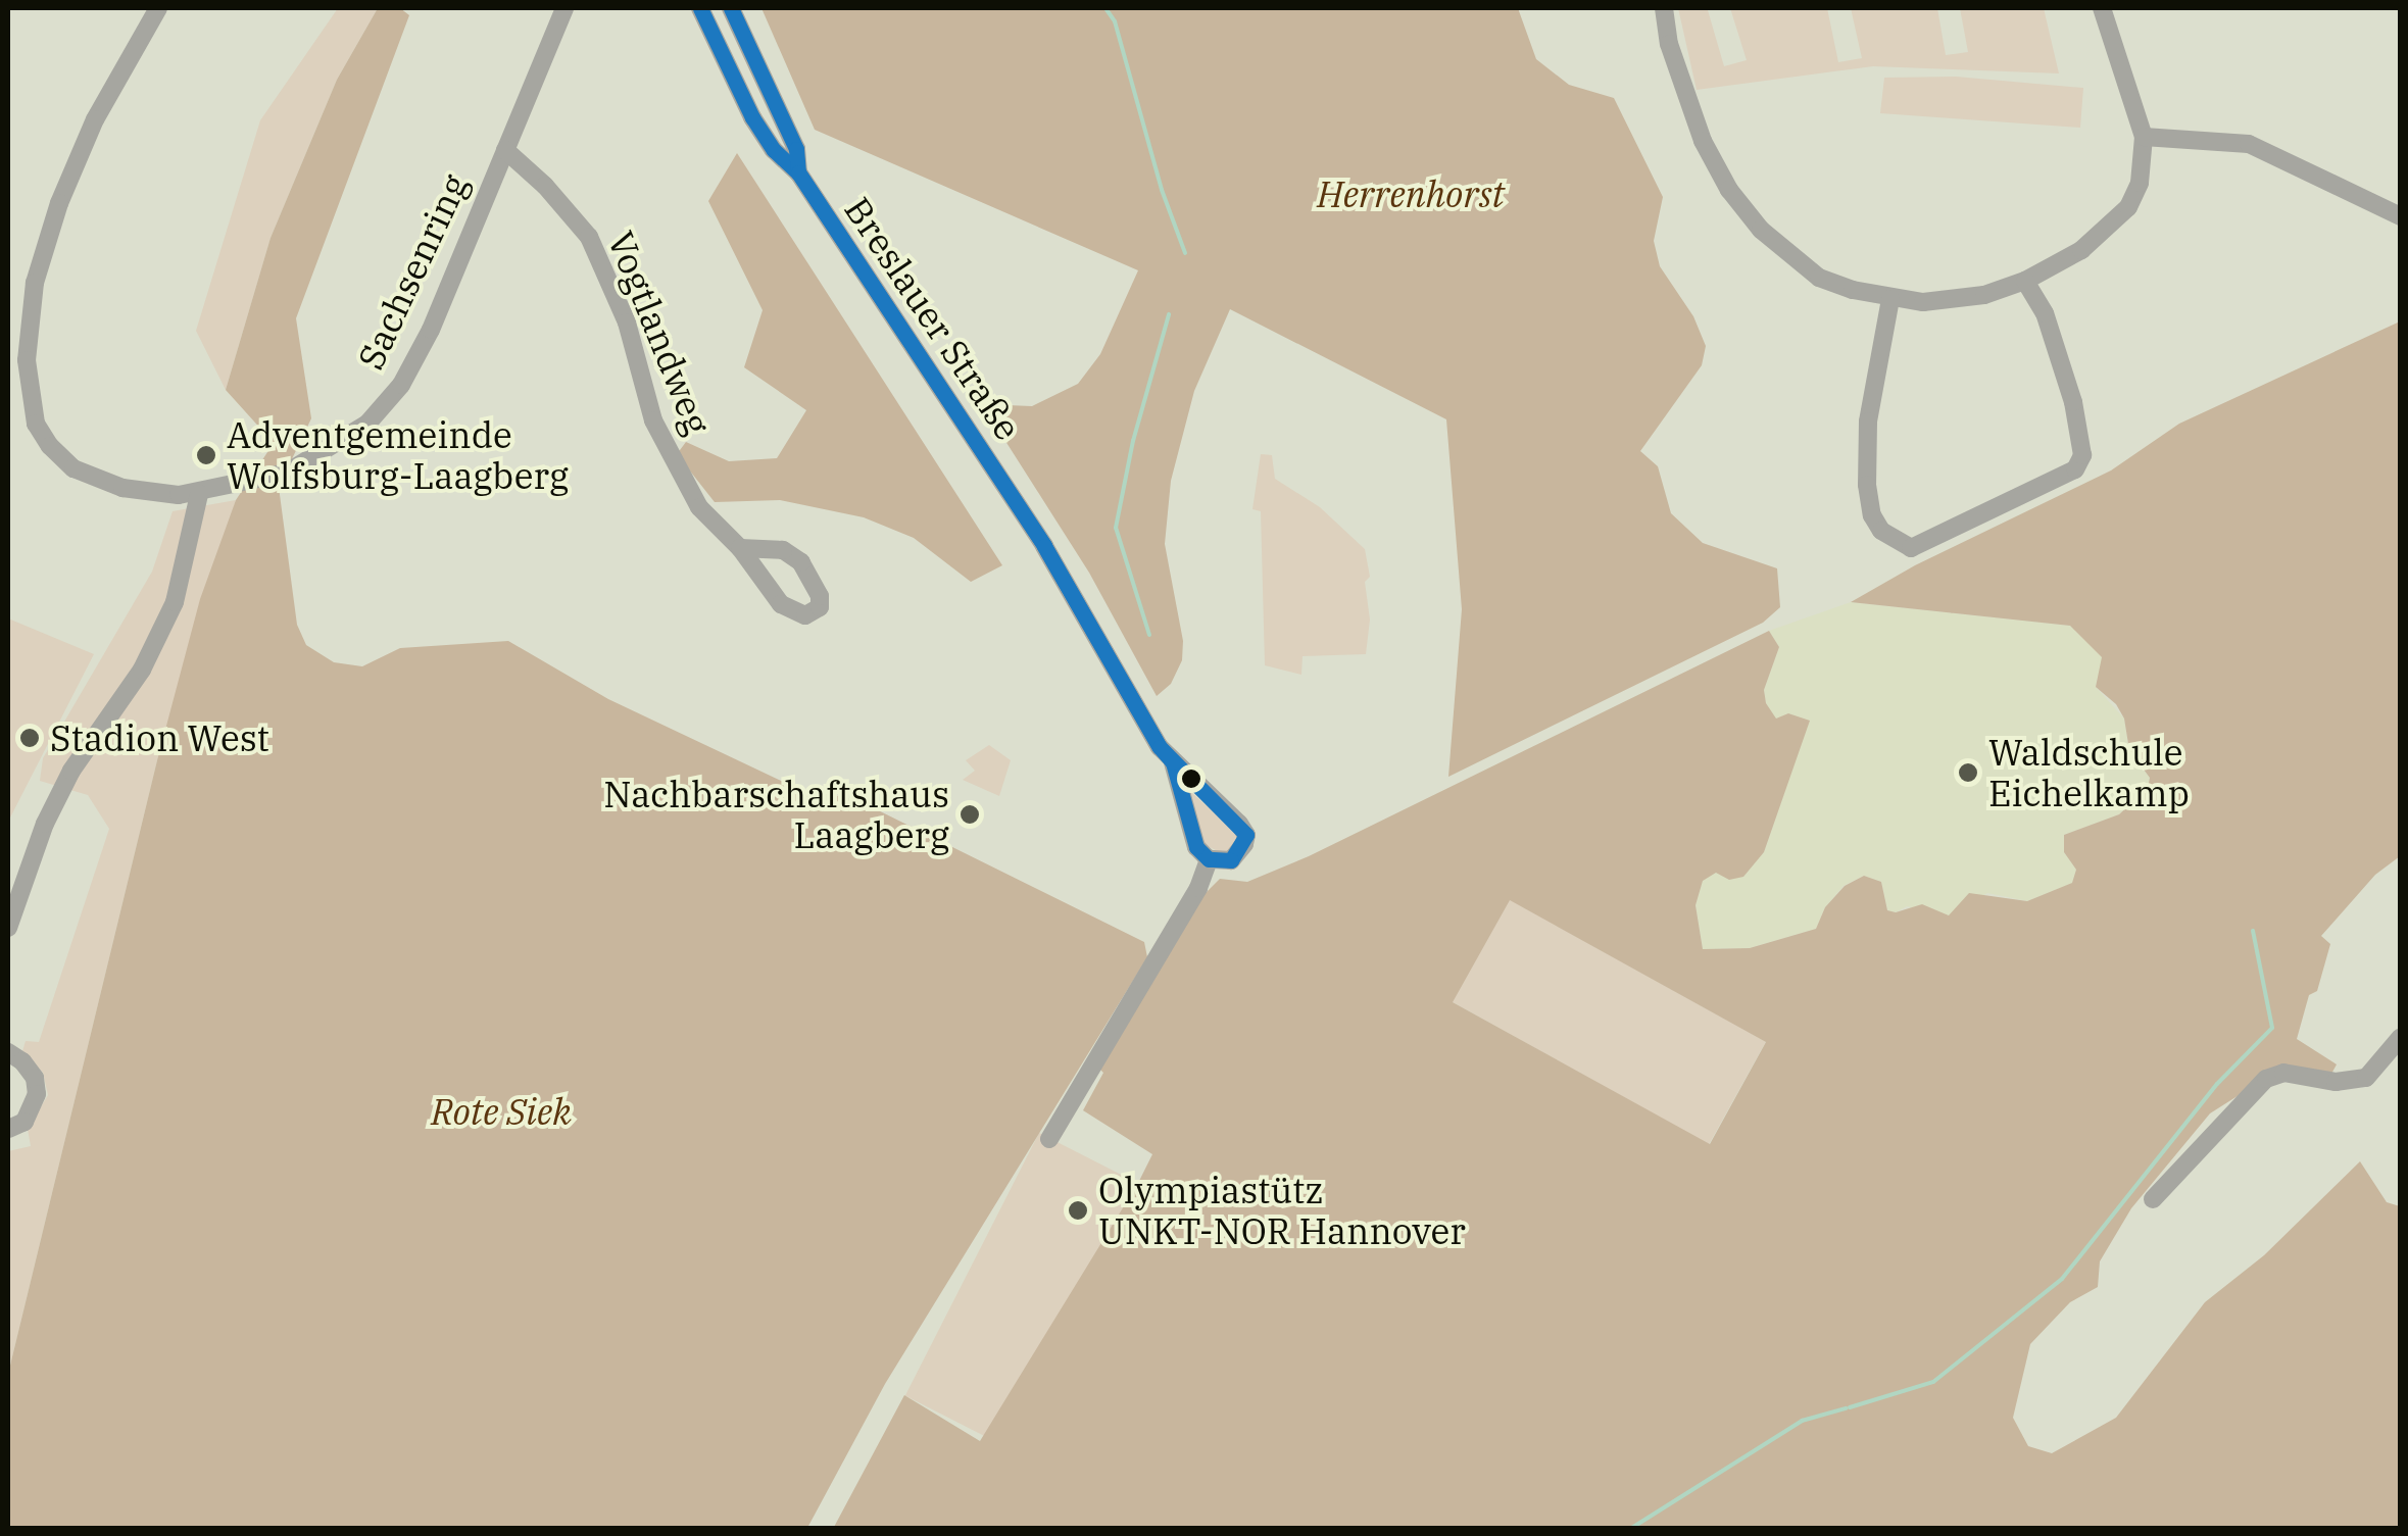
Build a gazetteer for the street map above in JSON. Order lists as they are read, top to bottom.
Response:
{
  "streets": {
    "street": ["Sachsenring", "Breslauer Straße", "Vogtlandweg"]
  },
  "crossings": [
    ["Sachsenring", "Vogtlandweg"]
  ],
  "parks": ["Herrenhorst", "Rote Siek"],
  "places": [
    "Adventgemeinde Wolfsburg-Laagberg",
    "Stadion West",
    "Waldschule Eichelkamp",
    "Nachbarschaftshaus Laagberg",
    "Olympiastütz UNKT-NOR Hannover"
  ]
}
